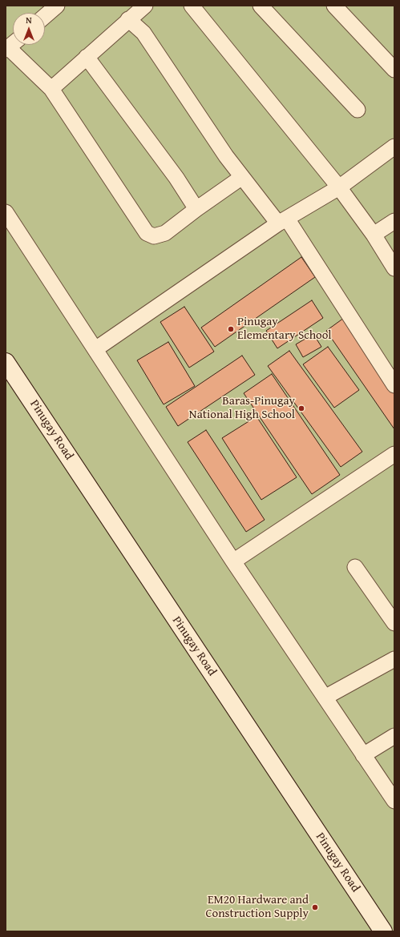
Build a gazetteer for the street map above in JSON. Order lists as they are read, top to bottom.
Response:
{
  "streets": {
    "street": ["Pinugay Road"]
  },
  "places": ["Pinugay Elementary School", "Baras-Pinugay National High School", "EM20 Hardware and Construction Supply"],
  "north": "top"
}
